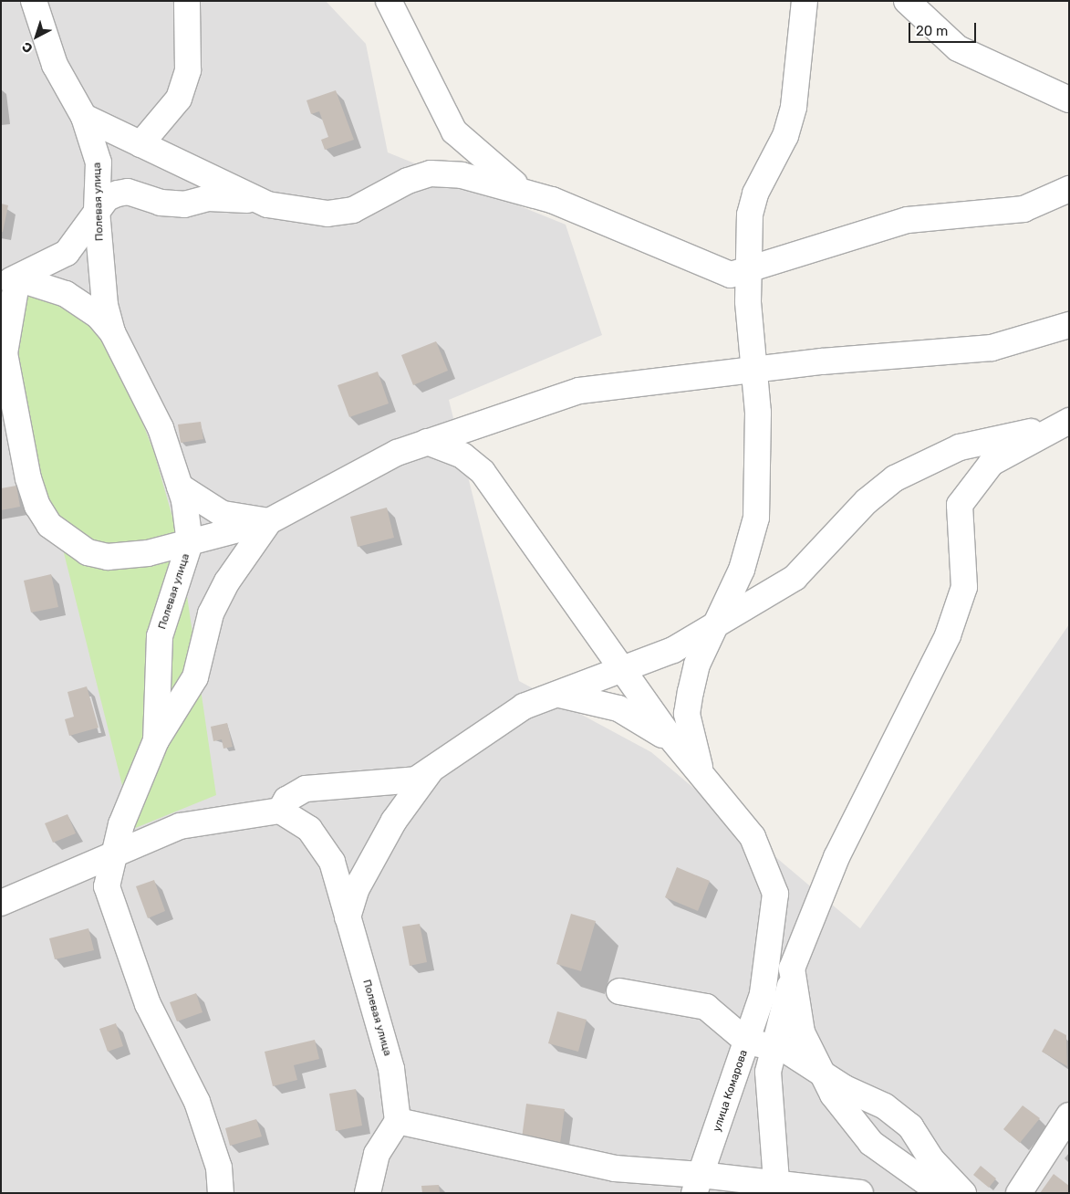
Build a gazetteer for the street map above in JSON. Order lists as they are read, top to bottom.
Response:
{
  "streets": {
    "street": ["Полевая улица", "улица Комарова"]
  },
  "scale_bar": "20 m",
  "north": "bottom left"
}
